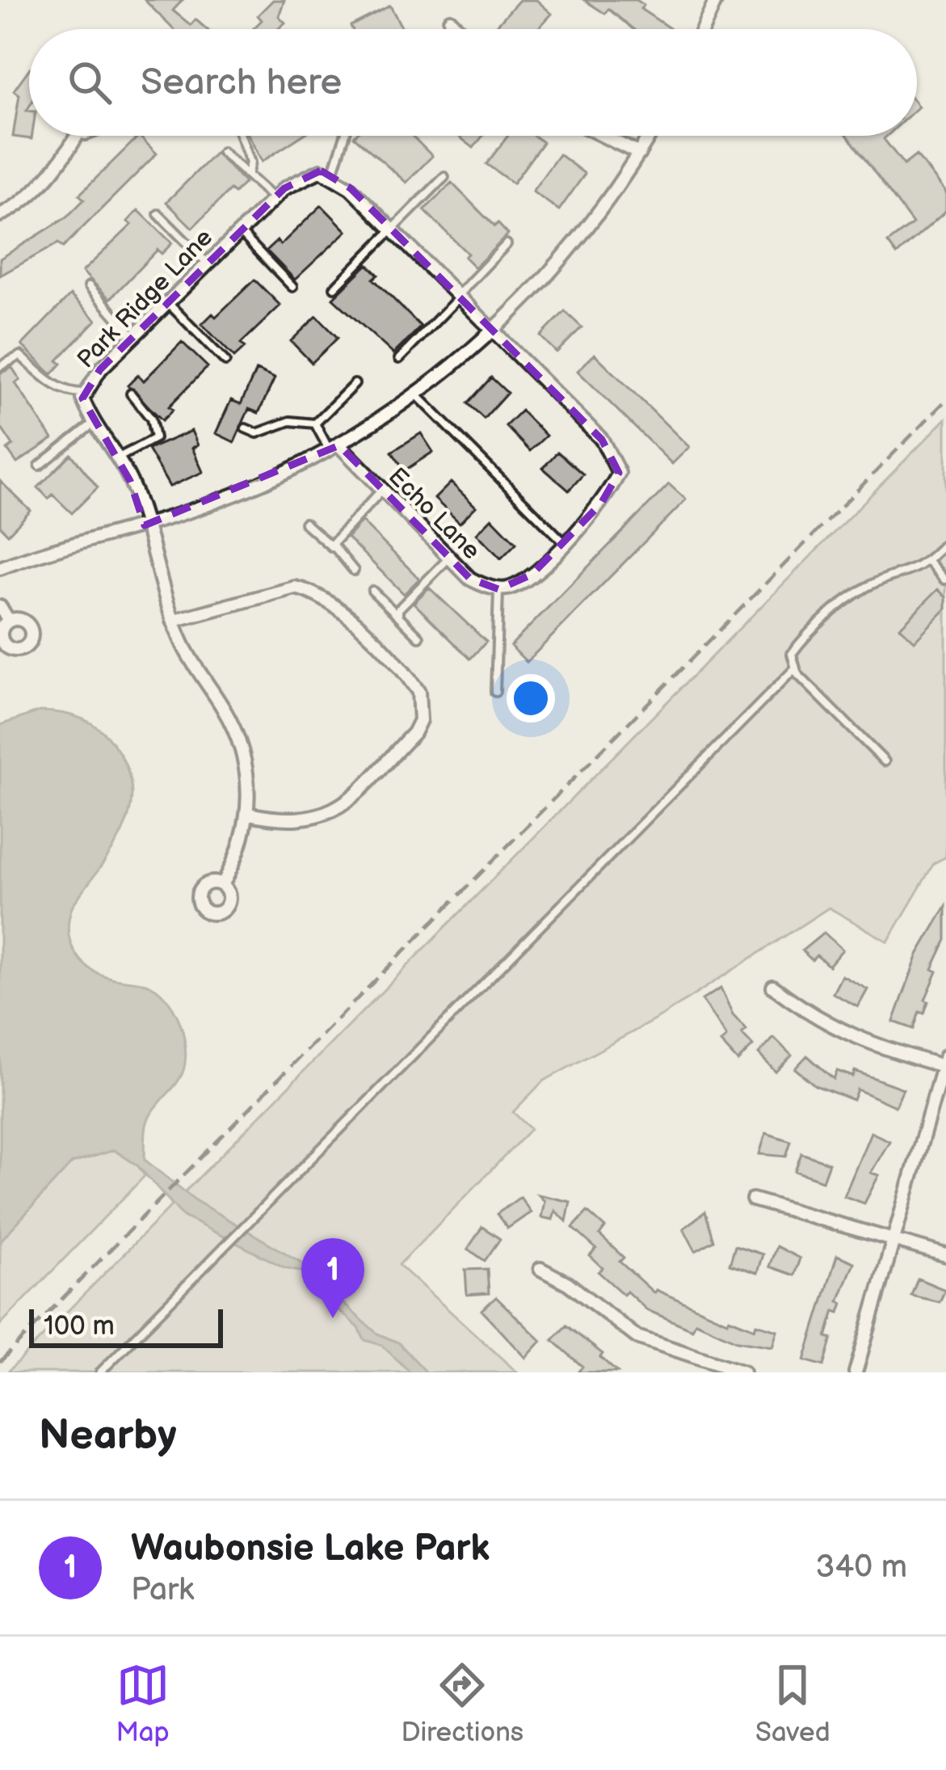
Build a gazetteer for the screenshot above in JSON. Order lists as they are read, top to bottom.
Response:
{
  "streets": {
    "street": ["Park Ridge Lane", "Echo Lane"]
  },
  "scale_bar": "100 m",
  "page": {
    "search": "Search here",
    "pins": "1",
    "scale": "100 m",
    "heading": "Nearby",
    "list": [
      {
        "mark": "1",
        "name": "Waubonsie Lake Park",
        "note": "Park",
        "value": "340 m"
      }
    ],
    "nav": ["Map", "Directions", "Saved"]
  }
}
